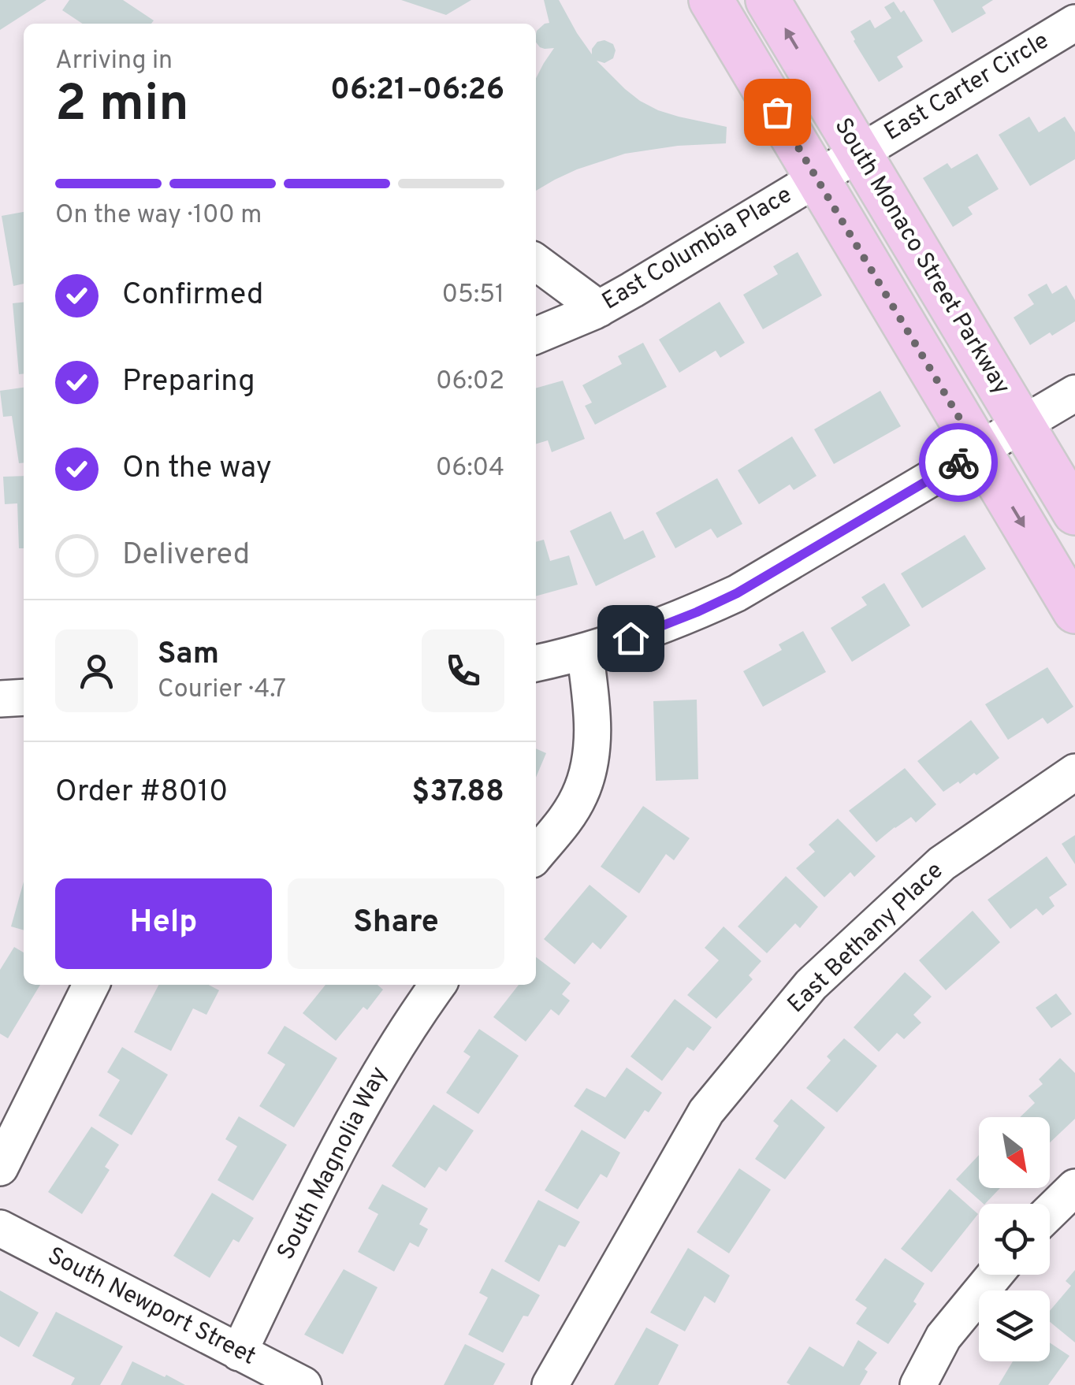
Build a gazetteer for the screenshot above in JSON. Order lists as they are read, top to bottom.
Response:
{
  "streets": {
    "main road": ["South Monaco Street Parkway"],
    "street": [
      "East Carter Circle",
      "East Columbia Place",
      "East Bethany Place",
      "South Magnolia Way",
      "South Newport Street"
    ]
  },
  "crossings": [
    ["East Carter Circle", "East Columbia Place"],
    ["East Carter Circle", "South Monaco Street Parkway"],
    ["East Columbia Place", "South Monaco Street Parkway"],
    ["South Magnolia Way", "South Newport Street"]
  ],
  "north": "bottom right",
  "page": {
    "heading": ["2 min", "Arriving in", "06:21–06:26"],
    "panel": [
      "Sam",
      "Courier · 4.7",
      "Order #8010",
      "$37.88"
    ],
    "bar": "On the way · 100 m",
    "list": [
      ["Confirmed", "05:51"],
      ["Preparing", "06:02"],
      ["On the way", "06:04"],
      "Delivered"
    ],
    "buttons": ["Help", "Share"]
  }
}
